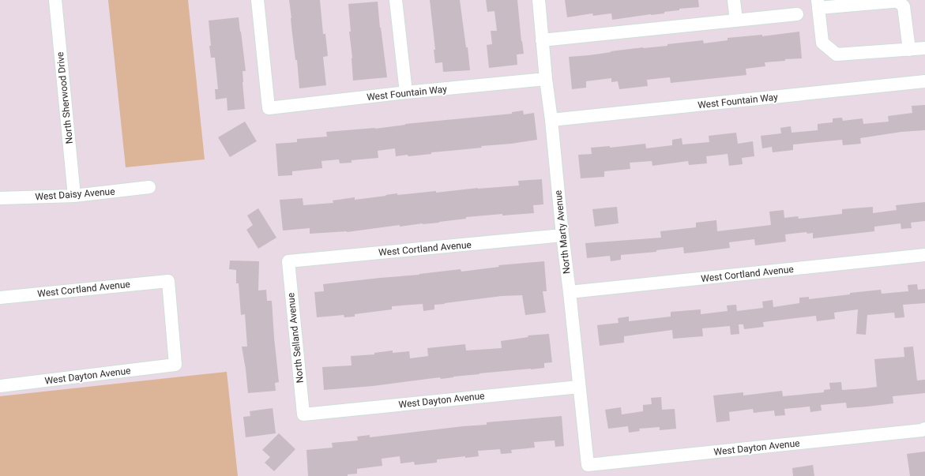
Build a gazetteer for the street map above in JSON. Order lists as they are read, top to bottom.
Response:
{
  "streets": {
    "street": [
      "West Fountain Way",
      "North Sherwood Drive",
      "West Daisy Avenue",
      "North Marty Avenue",
      "West Cortland Avenue",
      "North Selland Avenue",
      "West Dayton Avenue"
    ]
  },
  "crossings": [
    ["West Fountain Way", "North Marty Avenue"],
    ["North Sherwood Drive", "West Daisy Avenue"],
    ["North Marty Avenue", "West Cortland Avenue"],
    ["North Marty Avenue", "West Dayton Avenue"],
    ["West Cortland Avenue", "North Selland Avenue"],
    ["West Cortland Avenue", "West Dayton Avenue"],
    ["North Selland Avenue", "West Dayton Avenue"]
  ]
}
